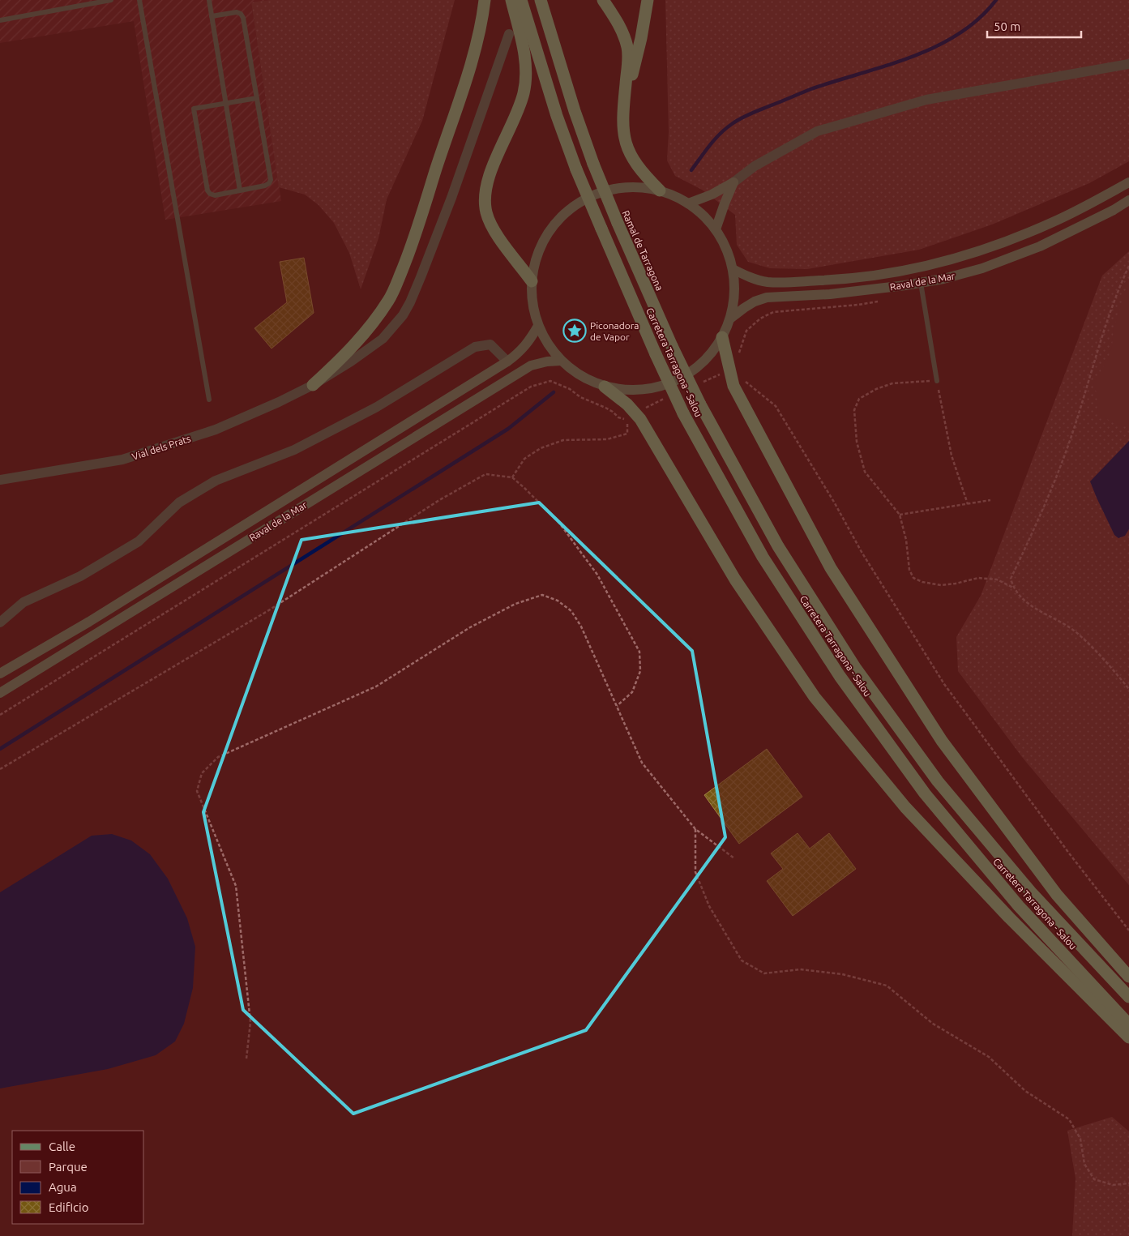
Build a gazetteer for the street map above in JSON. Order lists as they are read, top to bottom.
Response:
{
  "streets": {
    "highway": ["Ramal de Tarragona", "Carretera Tarragona - Salou"],
    "street": ["Raval de la Mar", "Vial dels Prats"]
  },
  "crossings": [
    ["Ramal de Tarragona", "Carretera Tarragona - Salou"]
  ],
  "places": {
    "place": ["Piconadora de Vapor"]
  },
  "legend": [
    "Calle",
    "Parque",
    "Agua",
    "Edificio"
  ],
  "scale_bar": "50 m"
}
